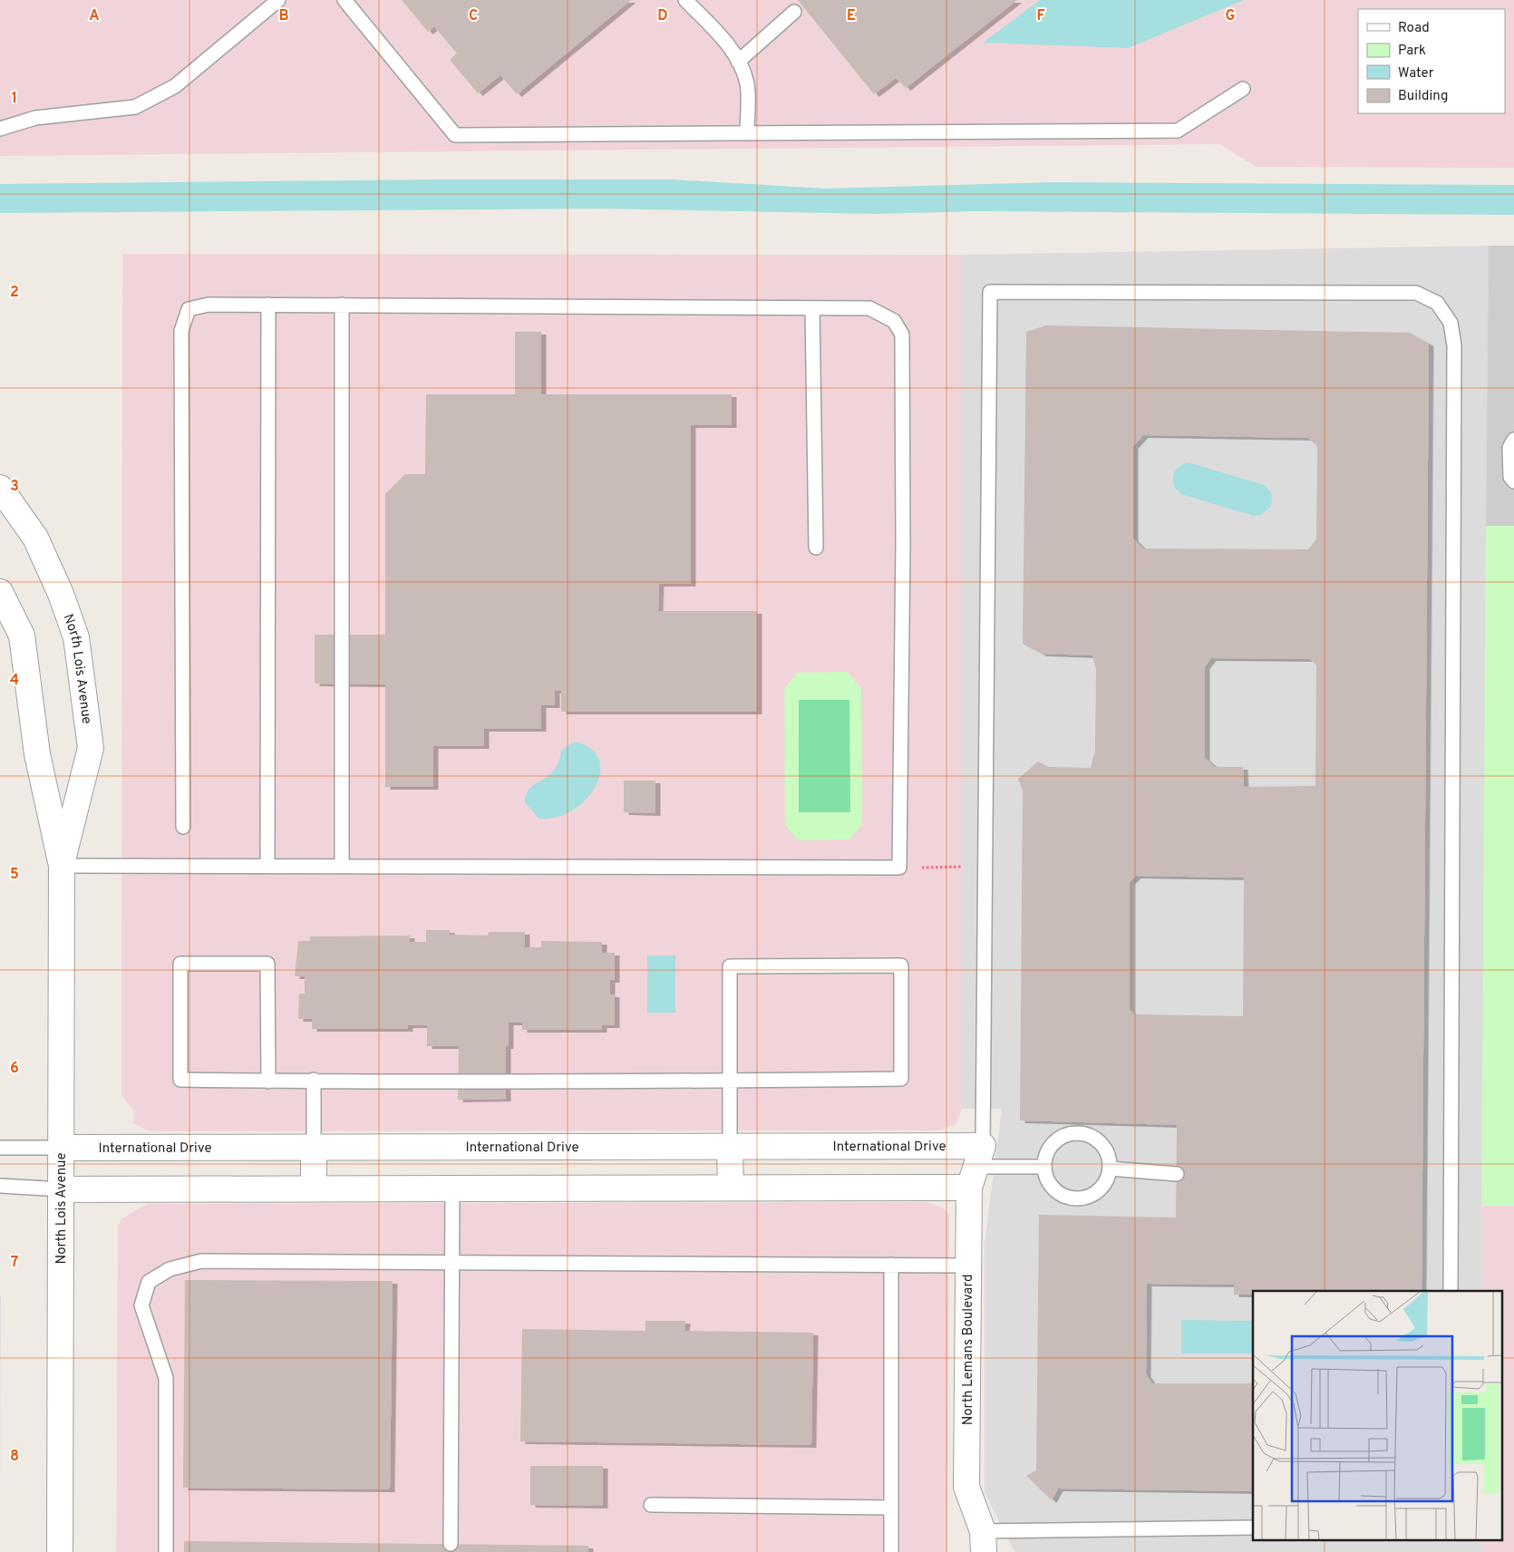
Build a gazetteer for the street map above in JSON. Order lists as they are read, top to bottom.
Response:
{
  "streets": {
    "street": ["North Lois Avenue", "International Drive", "North Lemans Boulevard"]
  },
  "crossings": [
    ["North Lois Avenue", "International Drive"],
    ["International Drive", "North Lemans Boulevard"]
  ],
  "legend": [
    "Road",
    "Park",
    "Water",
    "Building"
  ],
  "grid": {
    "columns": [
      "A",
      "B",
      "C",
      "D",
      "E",
      "F",
      "G"
    ],
    "rows": [
      "1",
      "2",
      "3",
      "4",
      "5",
      "6",
      "7",
      "8"
    ]
  }
}
